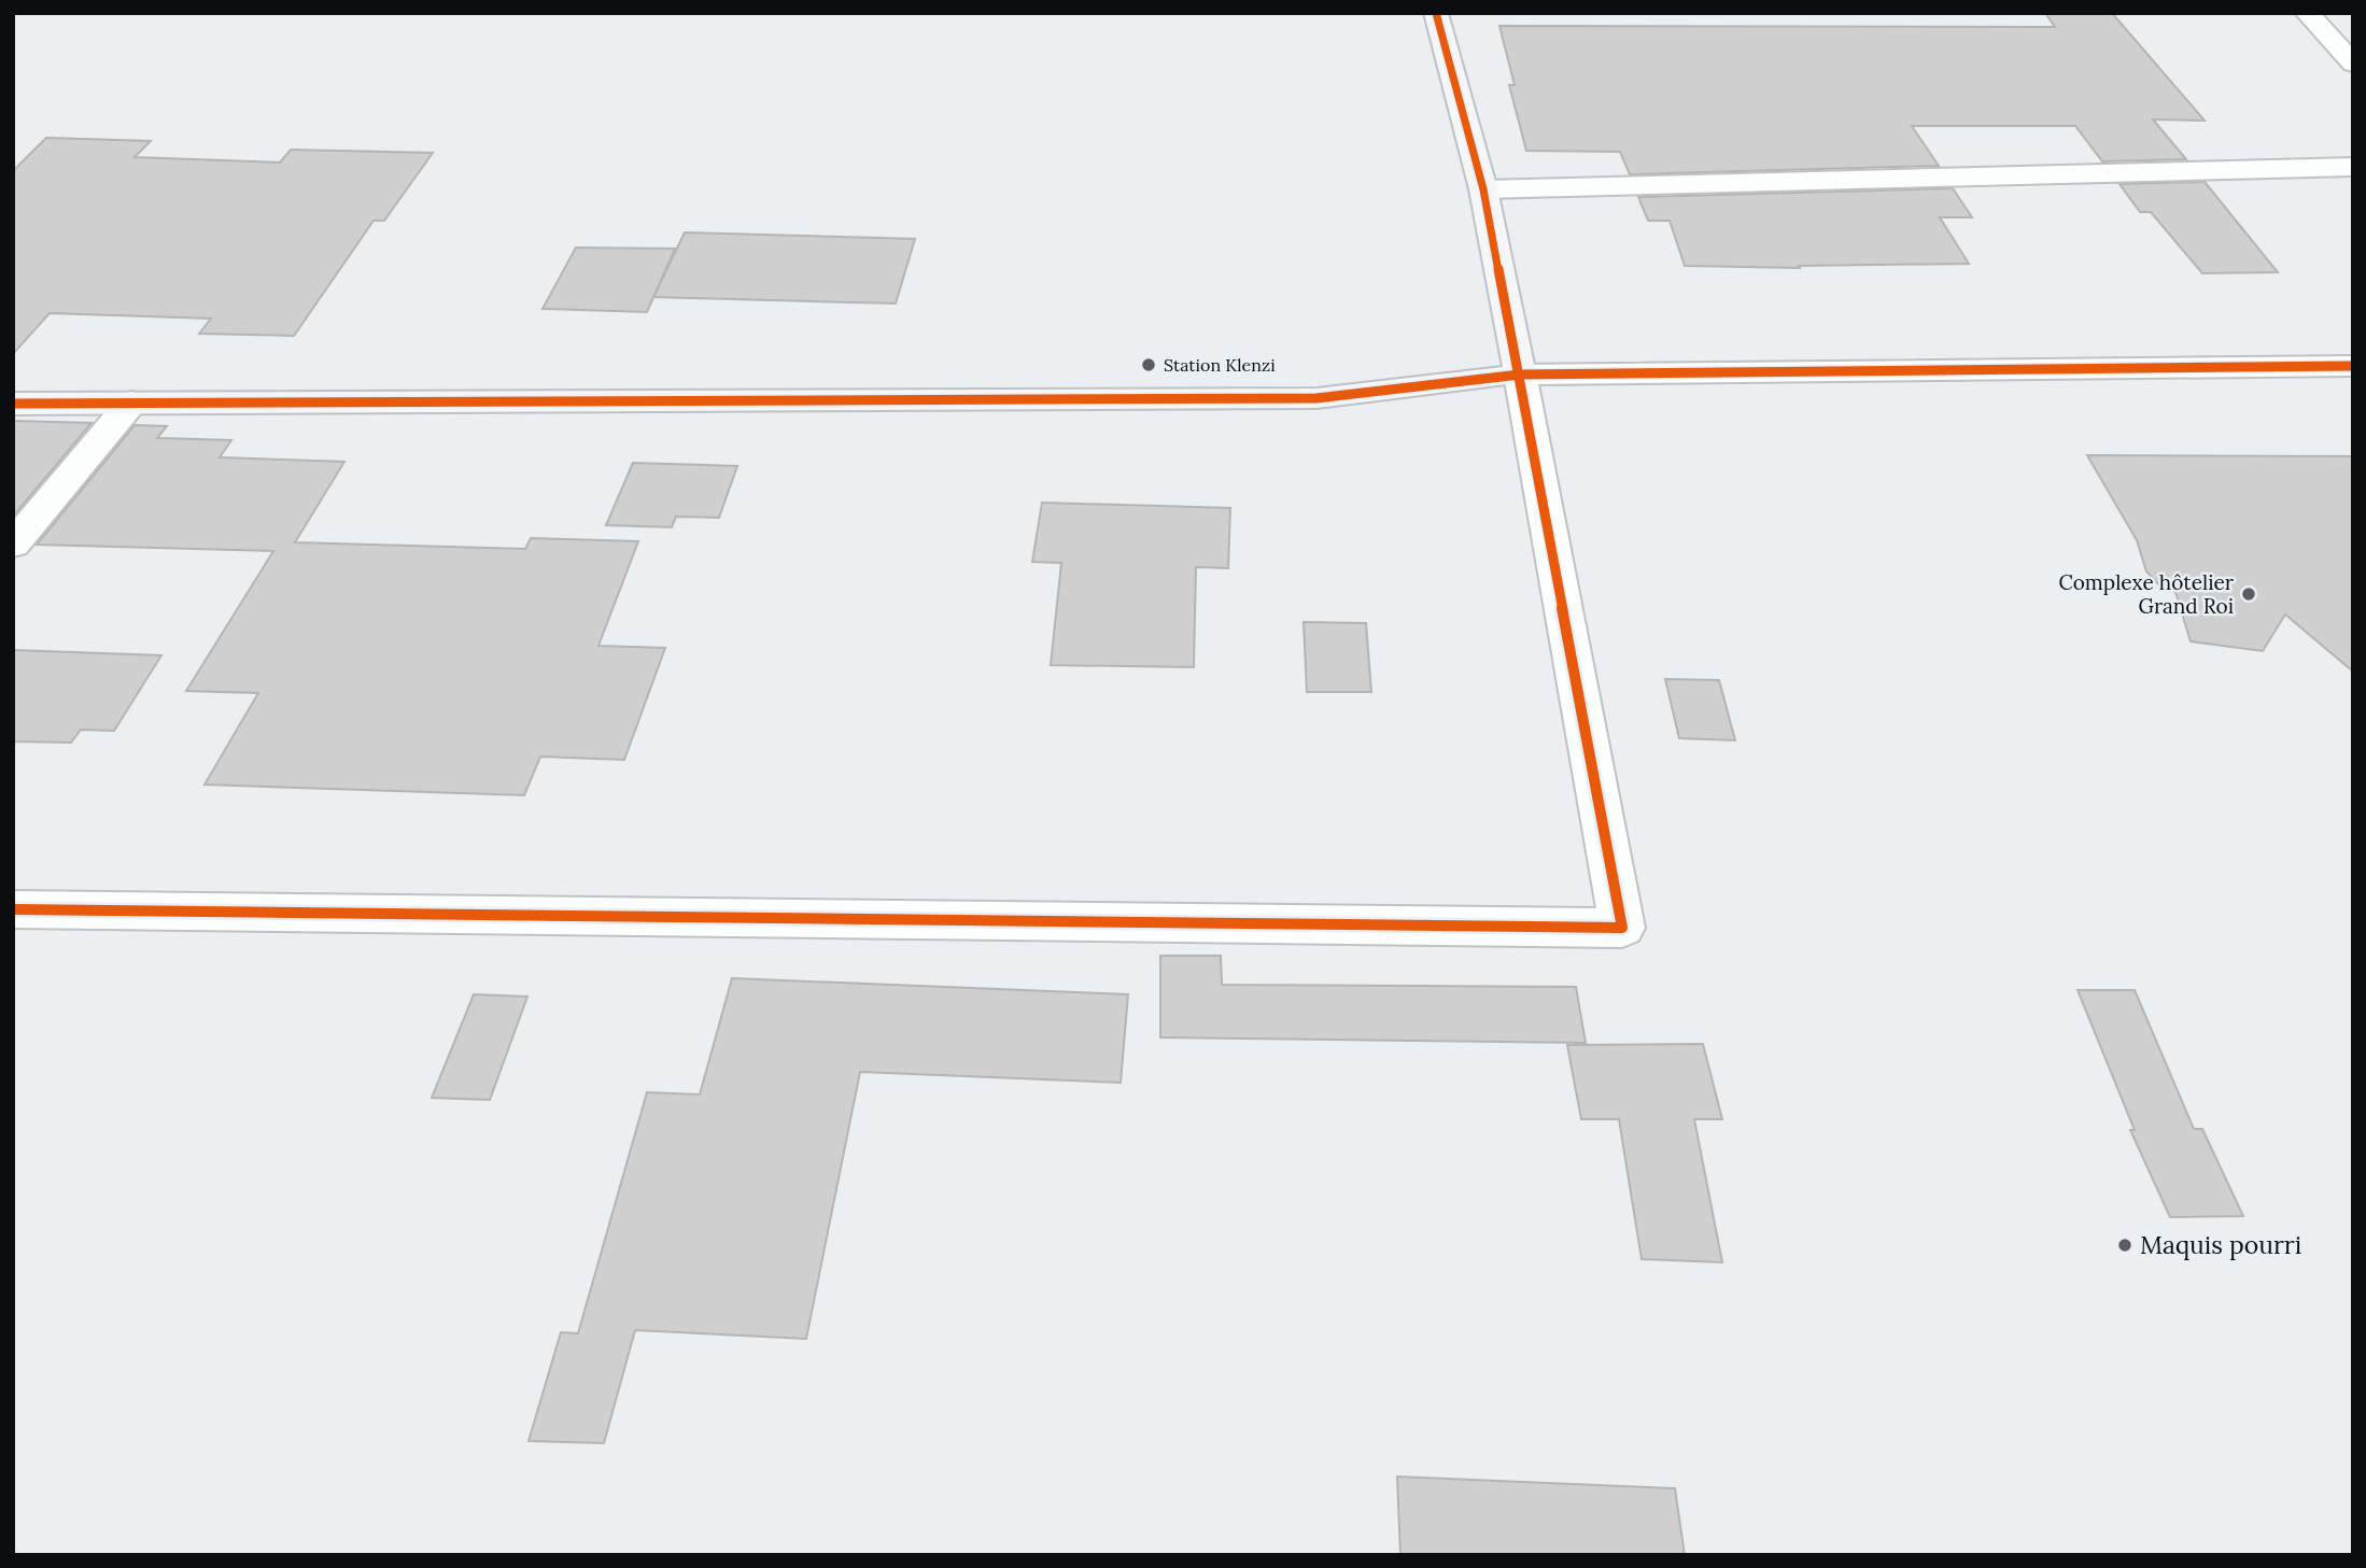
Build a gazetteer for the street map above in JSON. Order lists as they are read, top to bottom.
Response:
{
  "places": ["Station Klenzi", "Complexe hôtelier Grand Roi", "Maquis pourri"]
}
